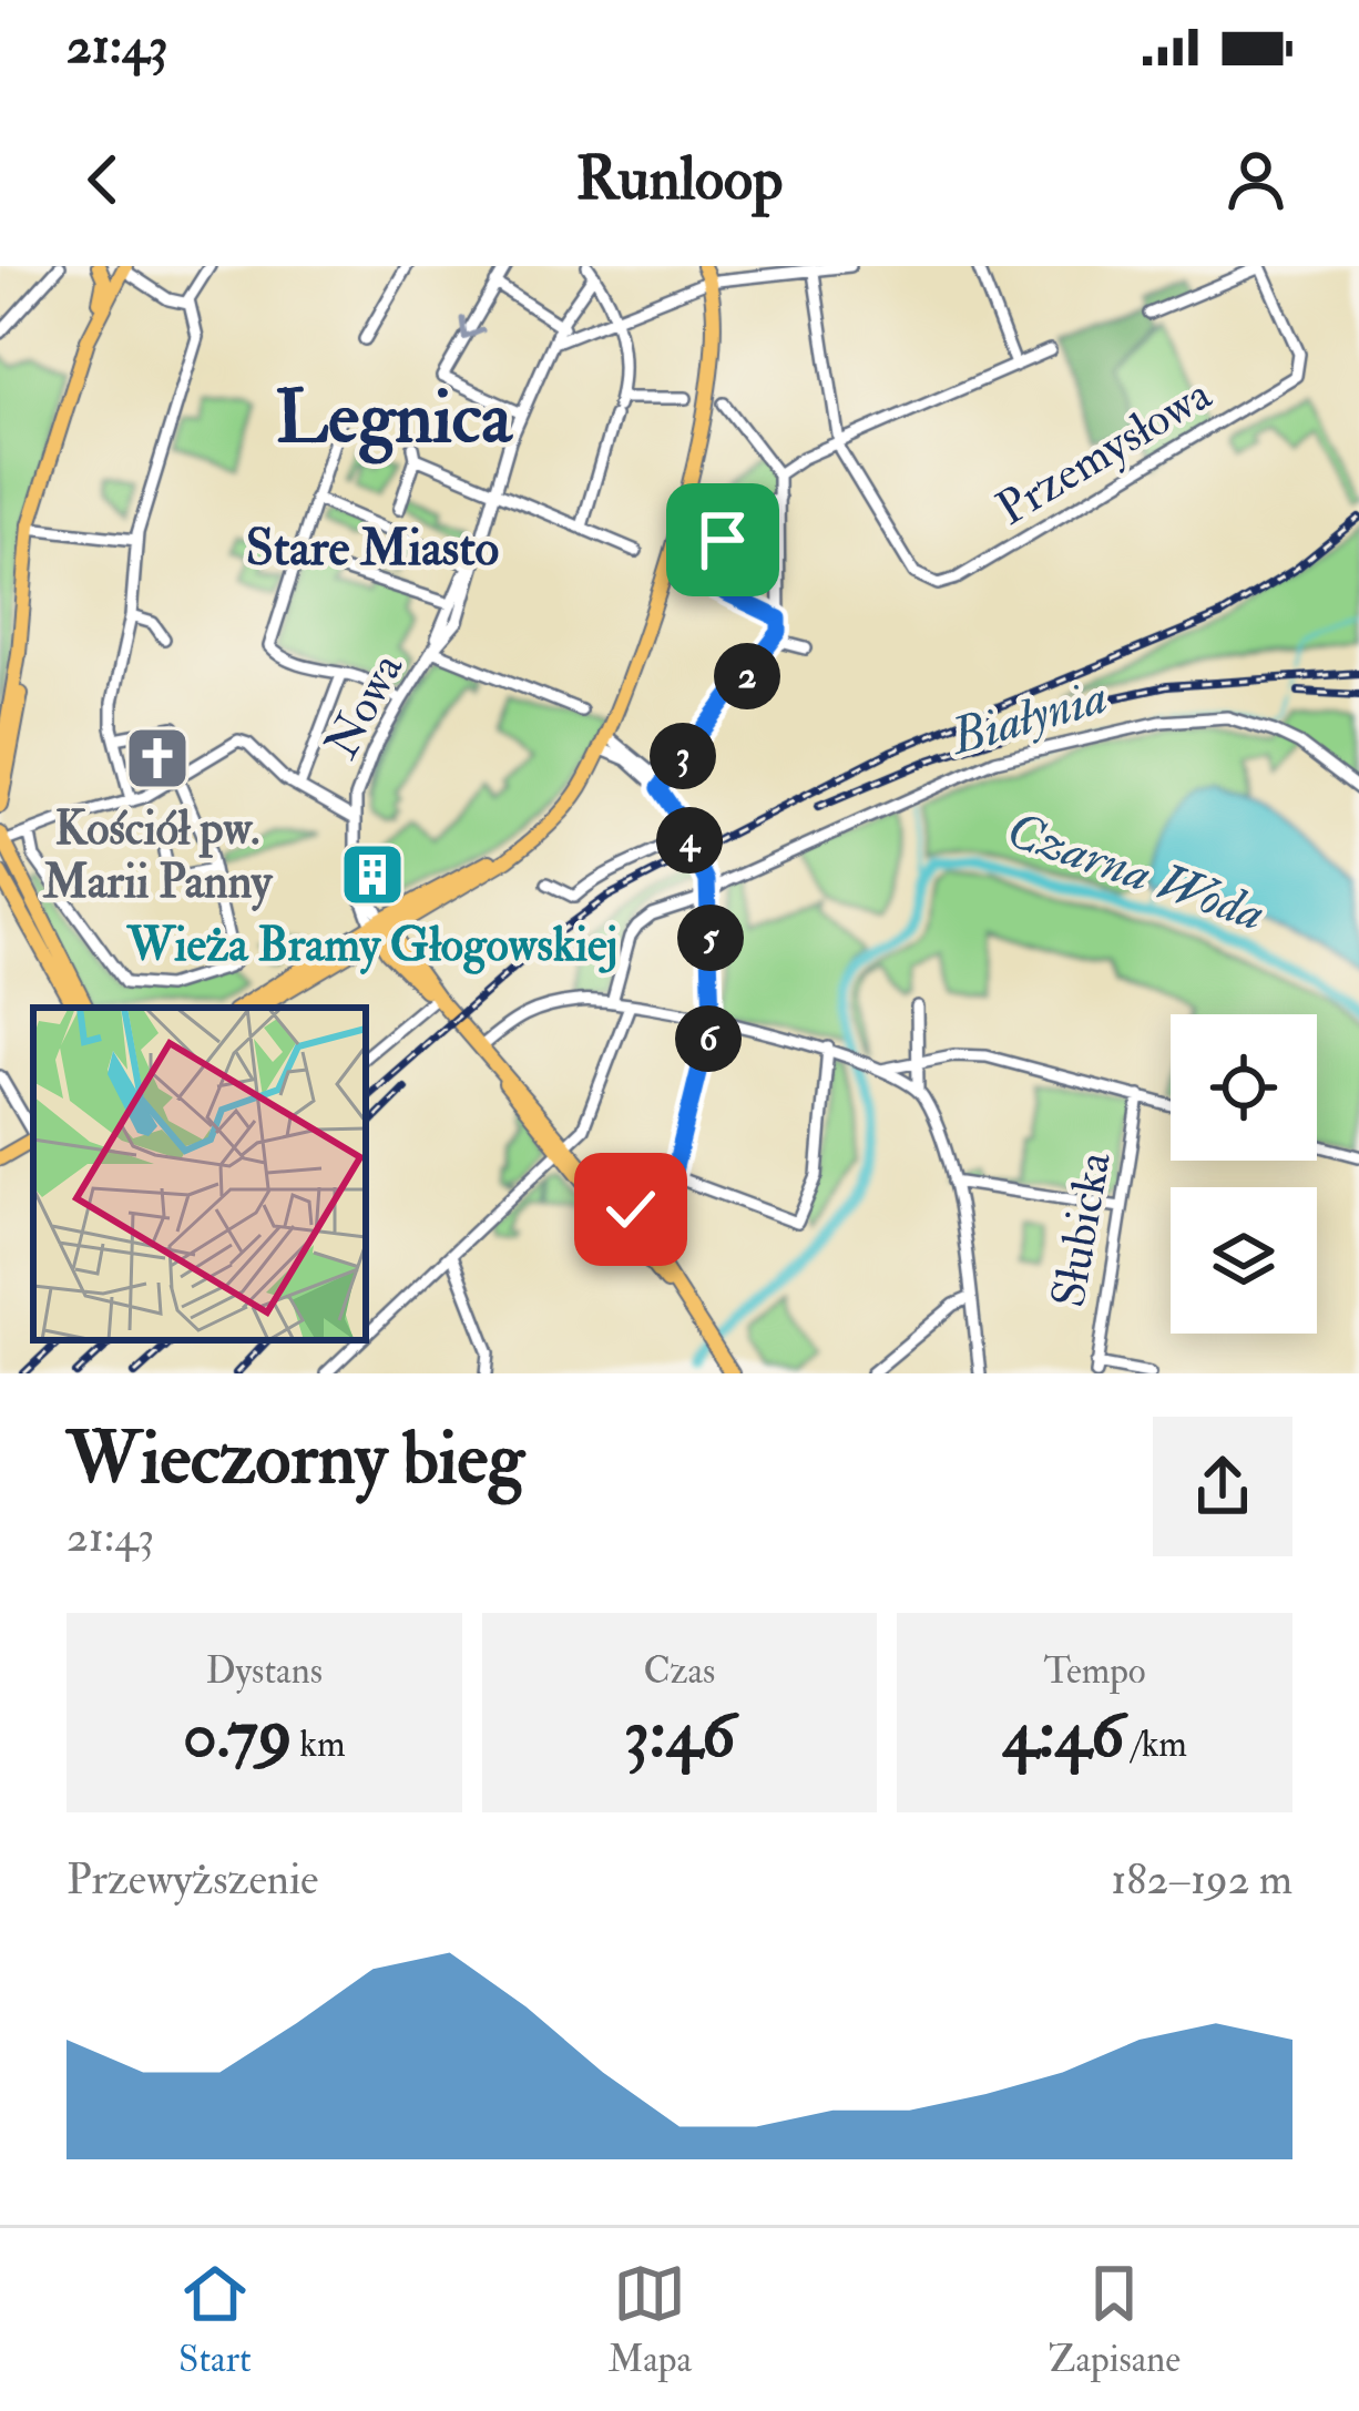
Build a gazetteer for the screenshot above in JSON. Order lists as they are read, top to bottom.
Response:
{
  "streets": {
    "street": ["Przemysłowa", "Nowa", "Słubicka"]
  },
  "districts": ["Legnica", "Stare Miasto"],
  "water": ["Białynia", "Czarna Woda"],
  "places": {
    "church": ["Kościół pw. Marii Panny"],
    "building": ["Wieża Bramy Głogowskiej"]
  },
  "page": {
    "status": "21:43",
    "header": "Runloop",
    "pins": [
      "2",
      "3",
      "4",
      "5",
      "6"
    ],
    "heading": ["Wieczorny bieg", "21:43"],
    "stats": [
      ["Dystans", "0.79 km"],
      ["Czas", "3:46"],
      ["Tempo", "4:46 /km"]
    ],
    "chart": ["Przewyższenie", "182–192 m"],
    "tabs": ["Start", "Mapa", "Zapisane"]
  }
}
